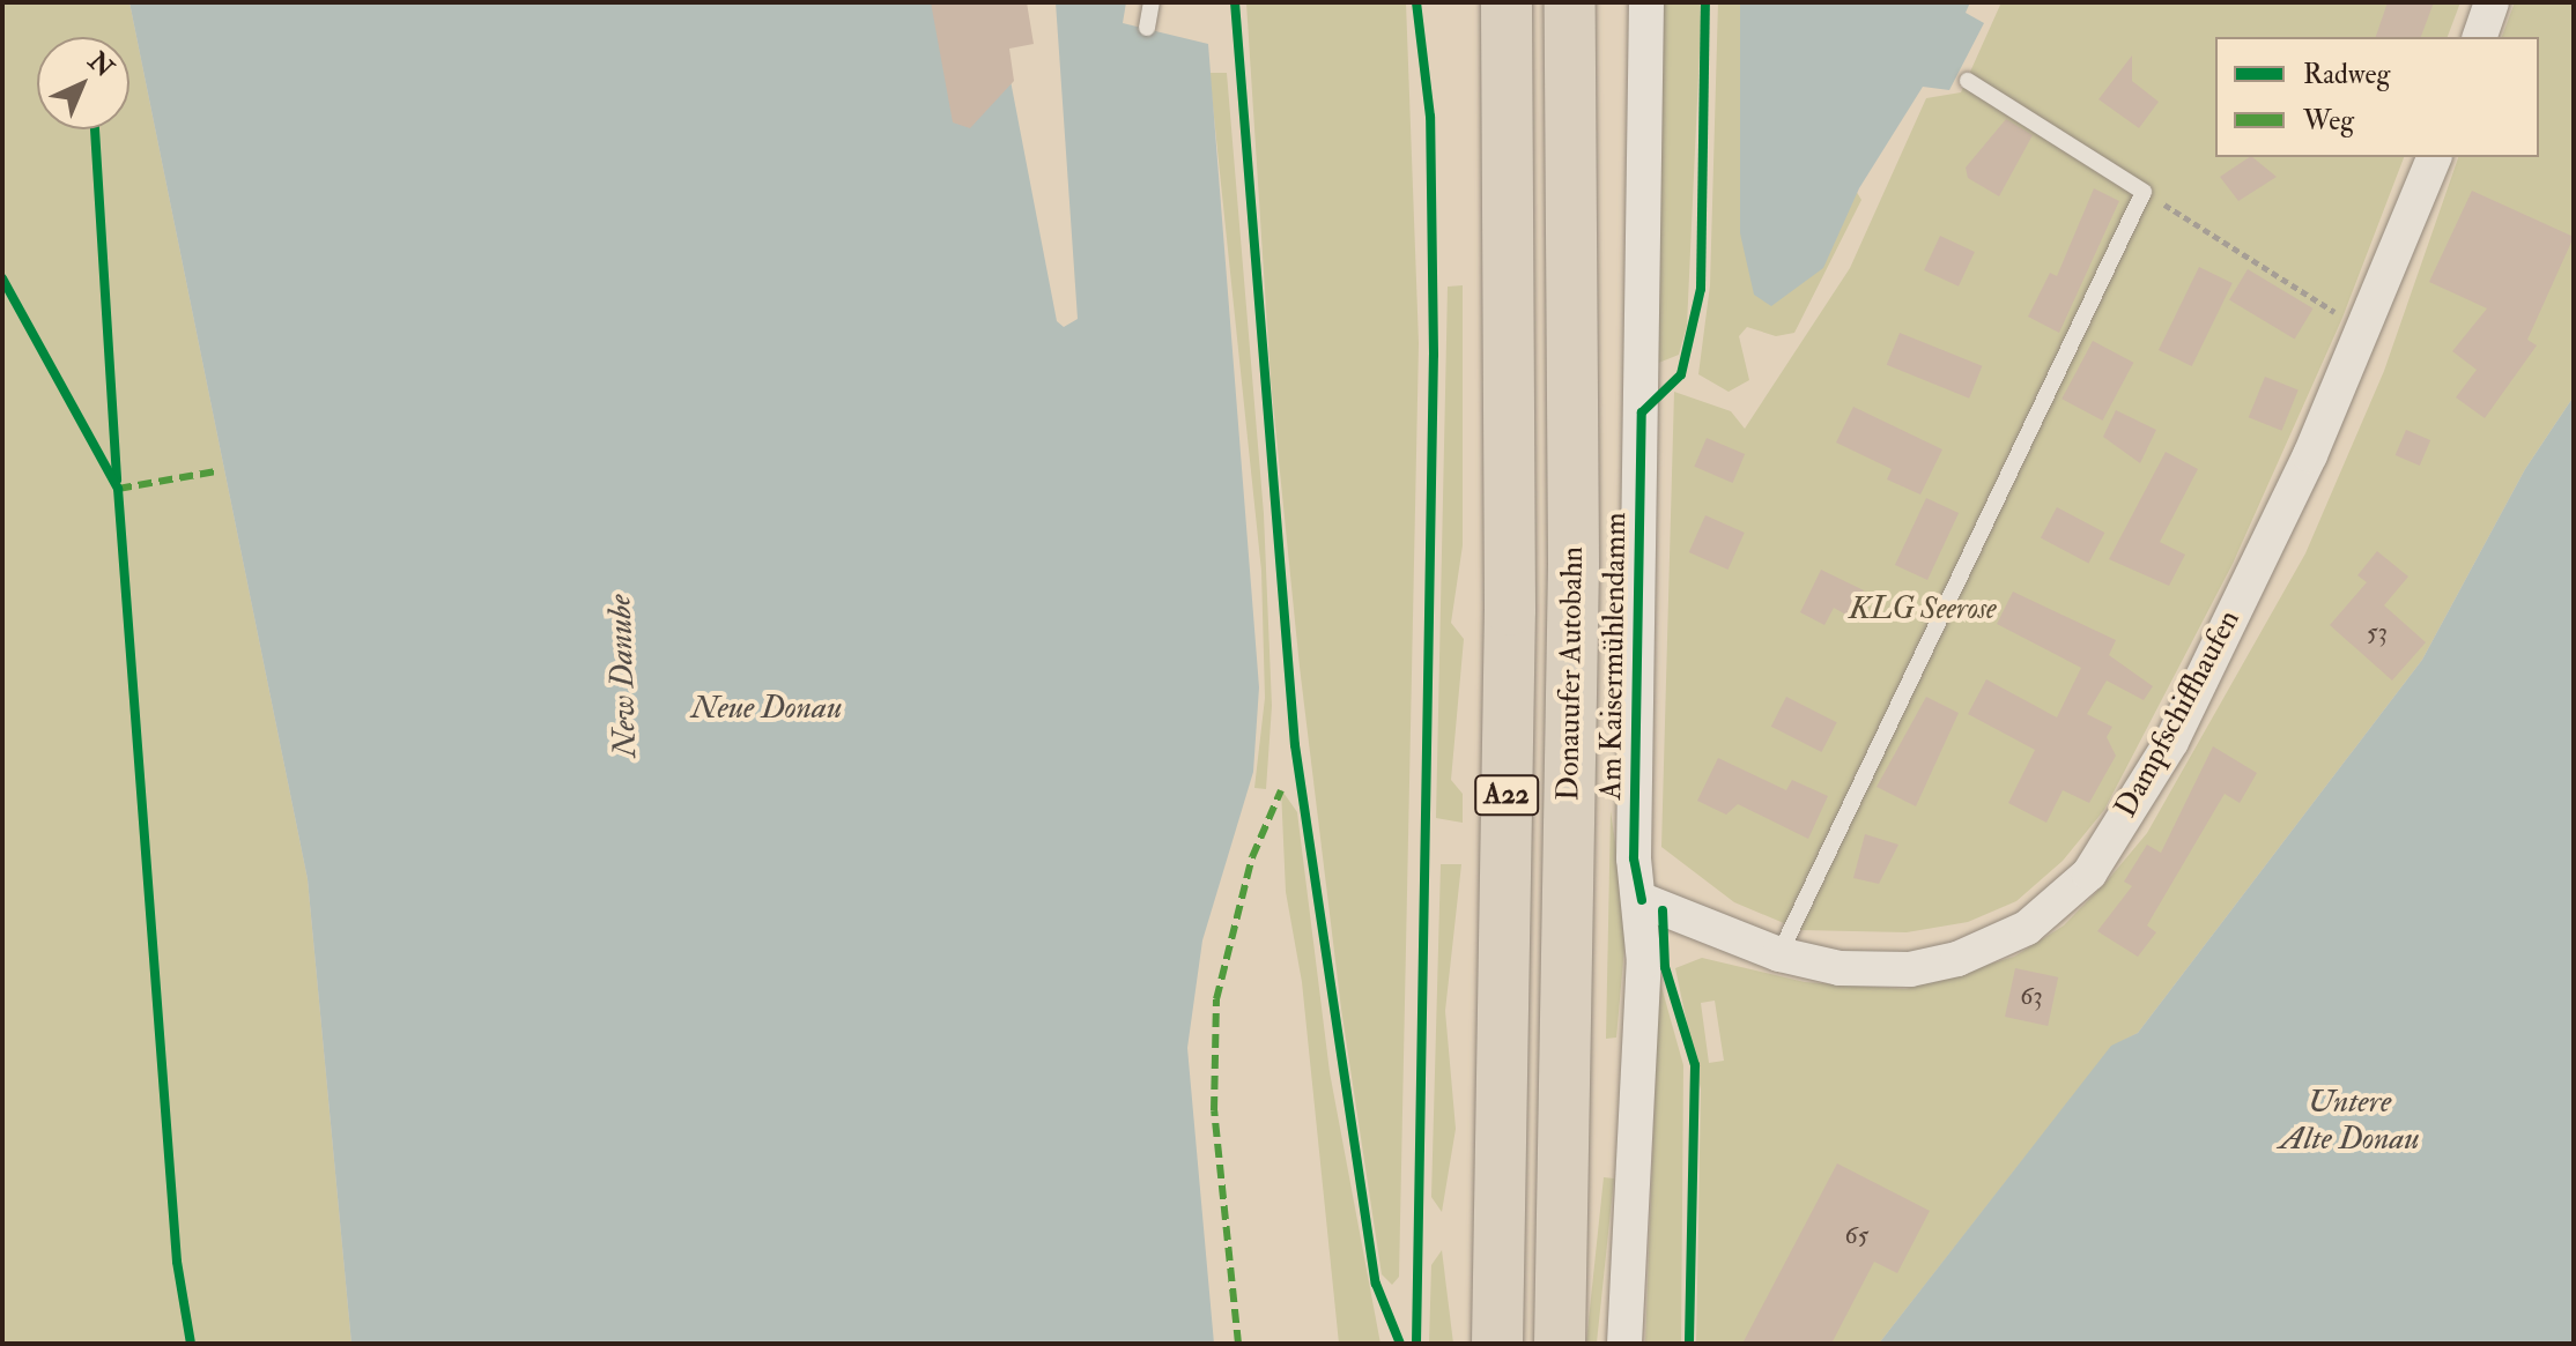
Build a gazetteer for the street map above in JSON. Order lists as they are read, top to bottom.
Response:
{
  "streets": {
    "highway": ["Donauufer Autobahn", "A22"],
    "street": ["Am Kaisermühlendamm", "Dampfschiffhaufen"]
  },
  "crossings": [
    ["Am Kaisermühlendamm", "Dampfschiffhaufen"]
  ],
  "water": ["New Danube", "Neue Donau", "Untere Alte Donau"],
  "parks": ["KLG Seerose"],
  "house_numbers": ["53", "63", "65"],
  "legend": ["Radweg", "Weg"],
  "north": "top right"
}
